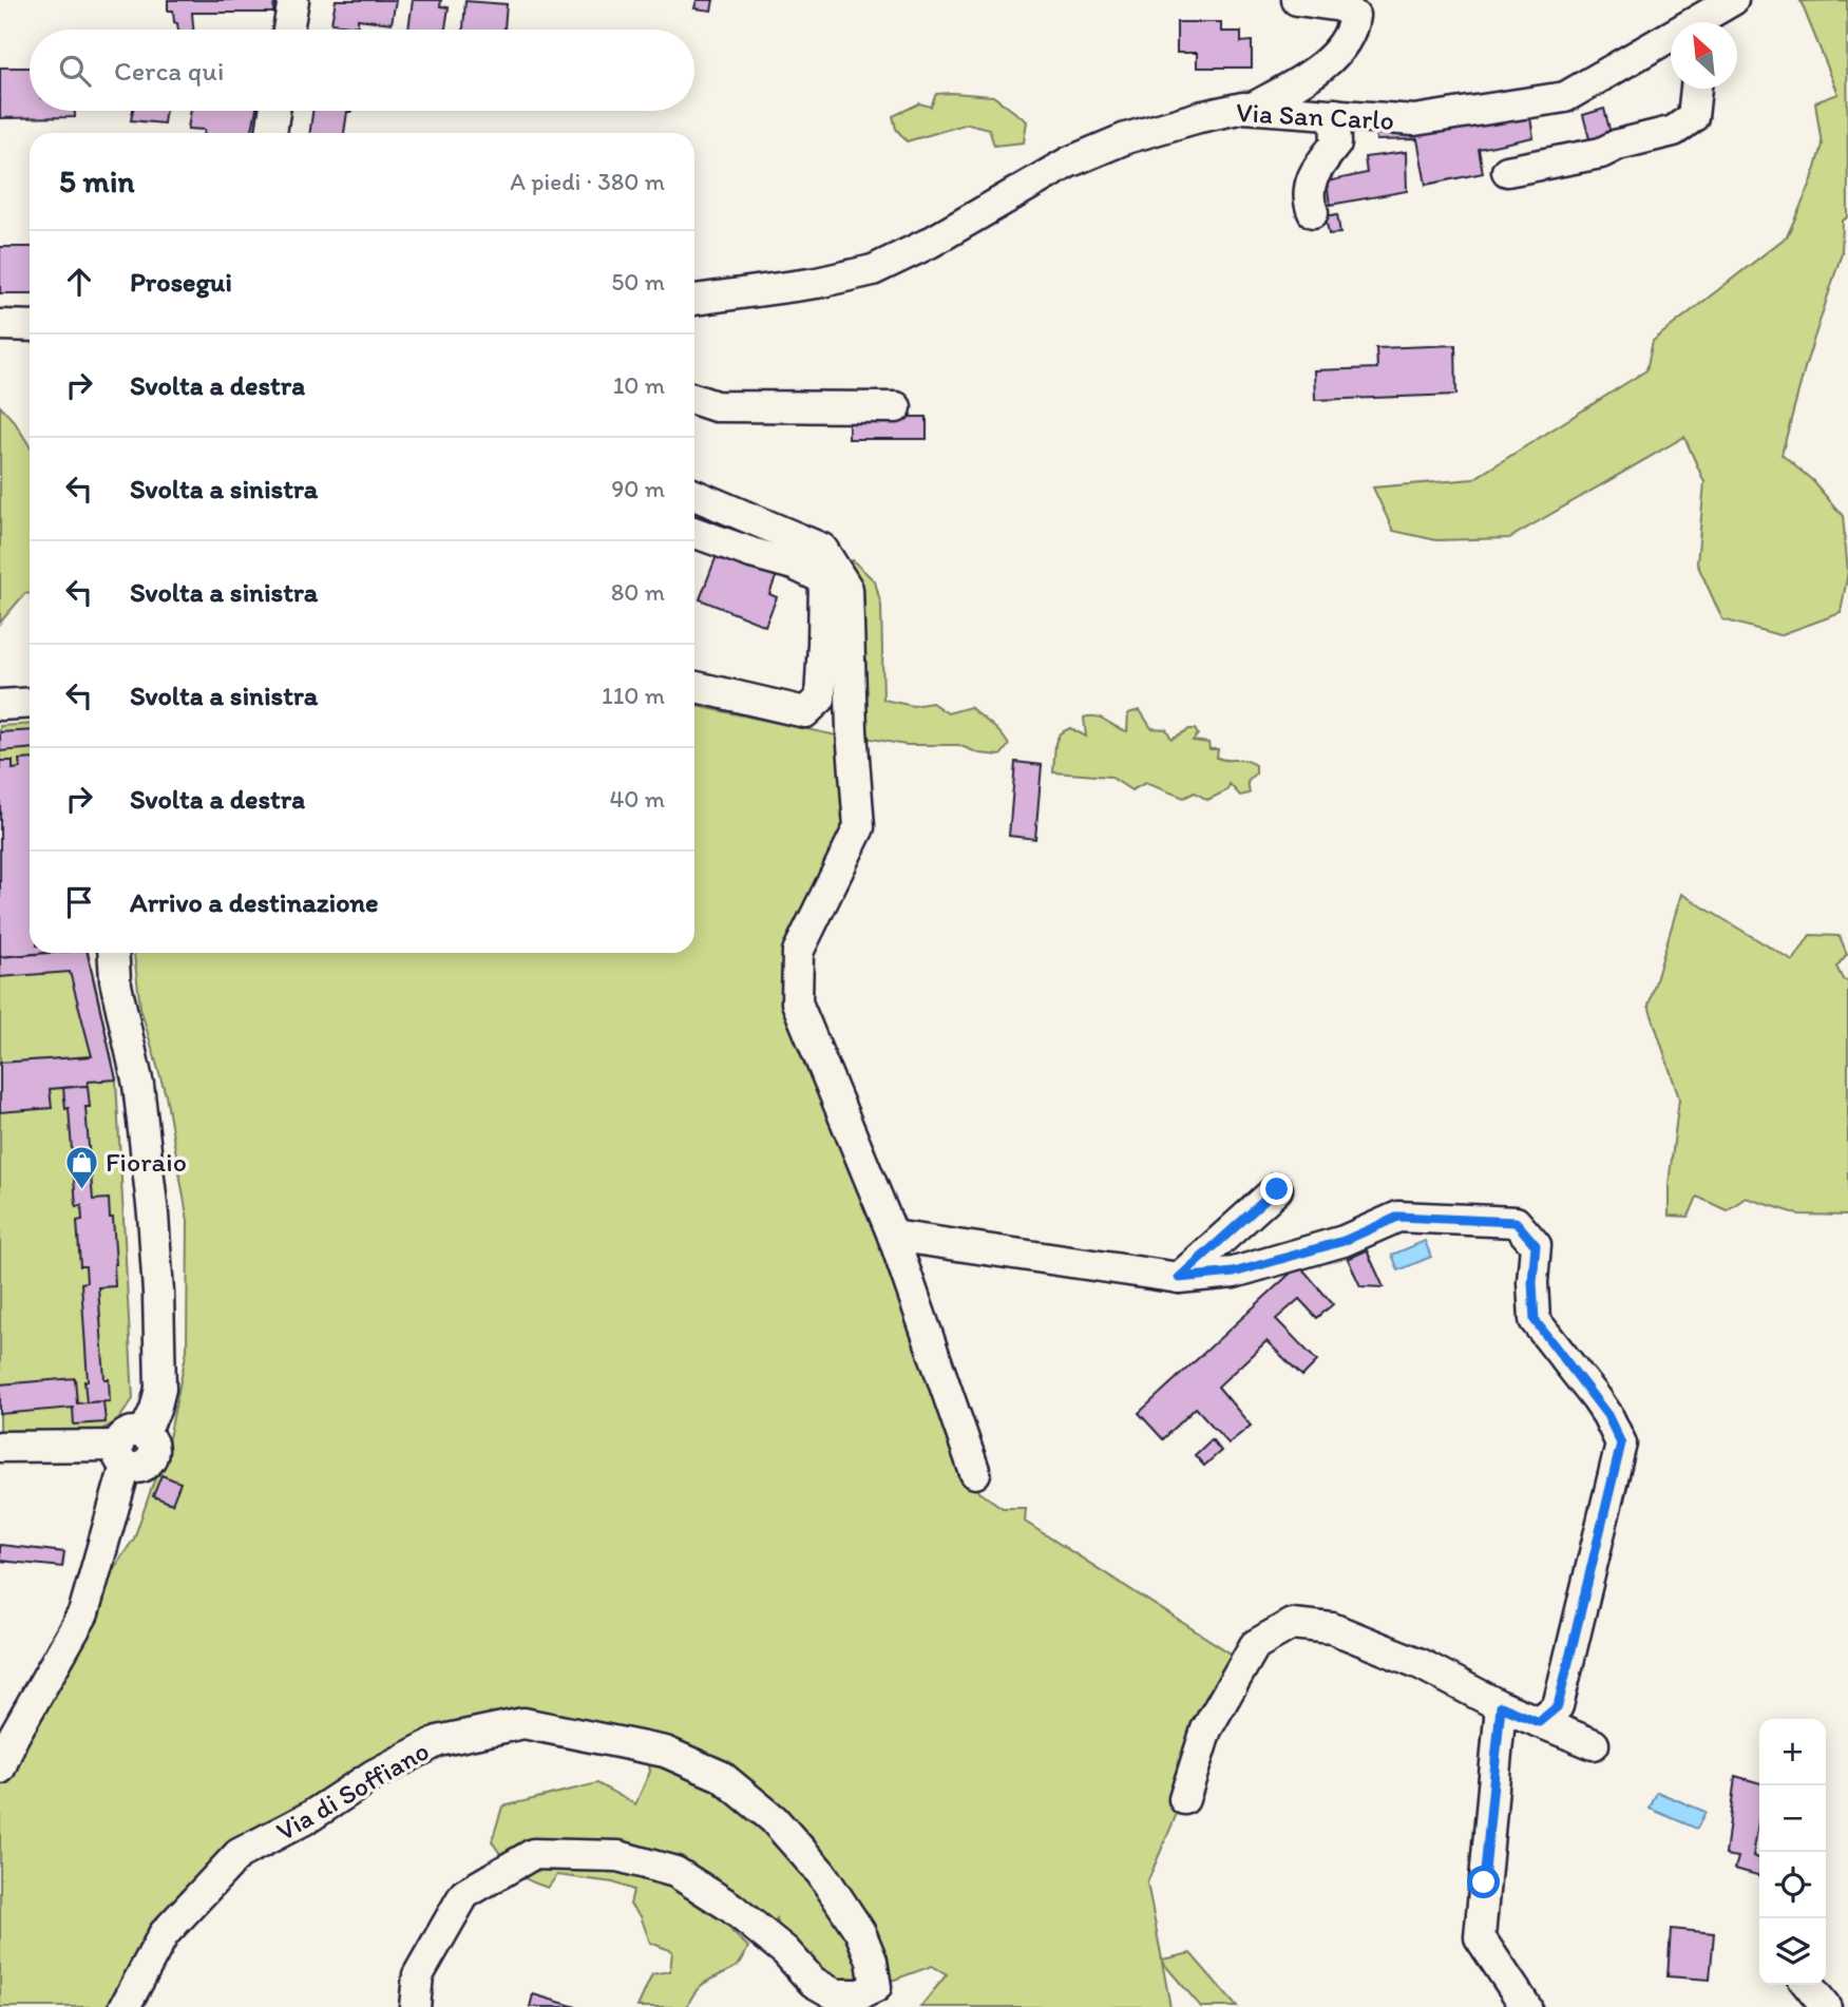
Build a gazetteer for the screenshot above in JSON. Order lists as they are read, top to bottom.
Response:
{
  "streets": {
    "street": ["Via San Carlo", "Via di Soffiano"]
  },
  "places": {
    "shop": ["Fioraio"]
  },
  "north": "top left",
  "page": {
    "search": "Cerca qui",
    "heading": ["5 min", "A piedi · 380 m"],
    "list": [
      ["Prosegui", "50 m"],
      ["Svolta a destra", "10 m"],
      ["Svolta a sinistra", "90 m"],
      ["Svolta a sinistra", "80 m"],
      ["Svolta a sinistra", "110 m"],
      ["Svolta a destra", "40 m"],
      "Arrivo a destinazione"
    ],
    "map_buttons": ["+", "−"]
  }
}
